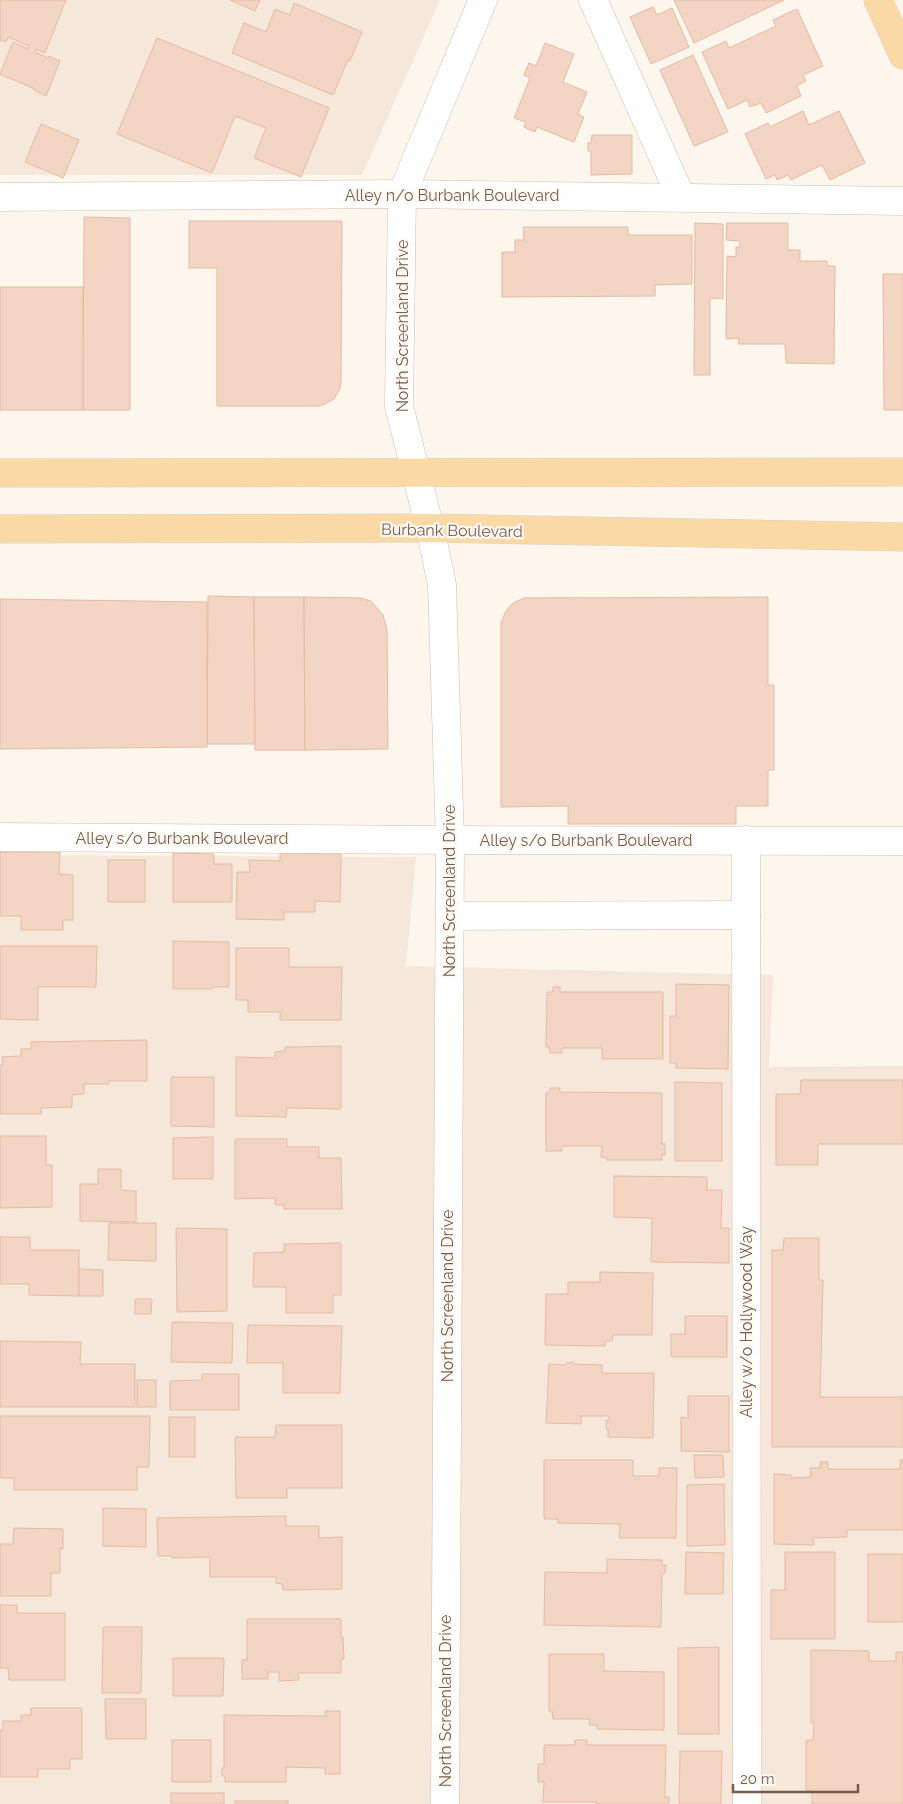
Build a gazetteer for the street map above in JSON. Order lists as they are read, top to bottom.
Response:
{
  "streets": {
    "main road": ["Burbank Boulevard"],
    "street": [
      "Alley n/o Burbank Boulevard",
      "North Screenland Drive",
      "Alley s/o Burbank Boulevard",
      "Alley w/o Hollywood Way"
    ]
  },
  "crossings": [
    ["Alley n/o Burbank Boulevard", "North Screenland Drive"],
    ["North Screenland Drive", "Burbank Boulevard"],
    ["North Screenland Drive", "Alley s/o Burbank Boulevard"],
    ["Alley s/o Burbank Boulevard", "Alley w/o Hollywood Way"]
  ],
  "scale_bar": "20 m"
}
